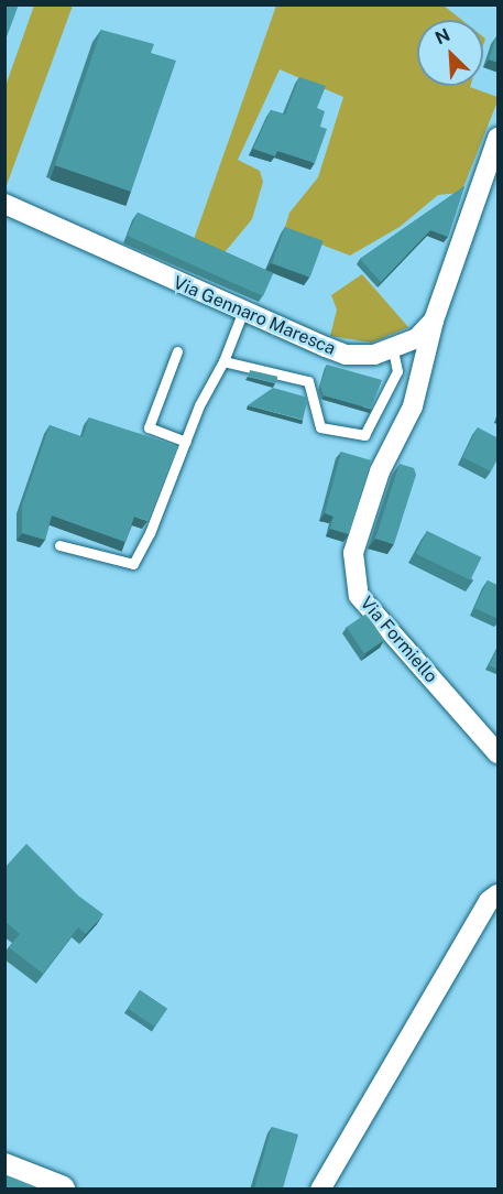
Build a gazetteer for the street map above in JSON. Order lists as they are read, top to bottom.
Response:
{
  "streets": {
    "street": ["Via Gennaro Maresca", "Via Formiello"]
  },
  "crossings": [
    ["Via Gennaro Maresca", "Via Formiello"]
  ],
  "north": "top left"
}
